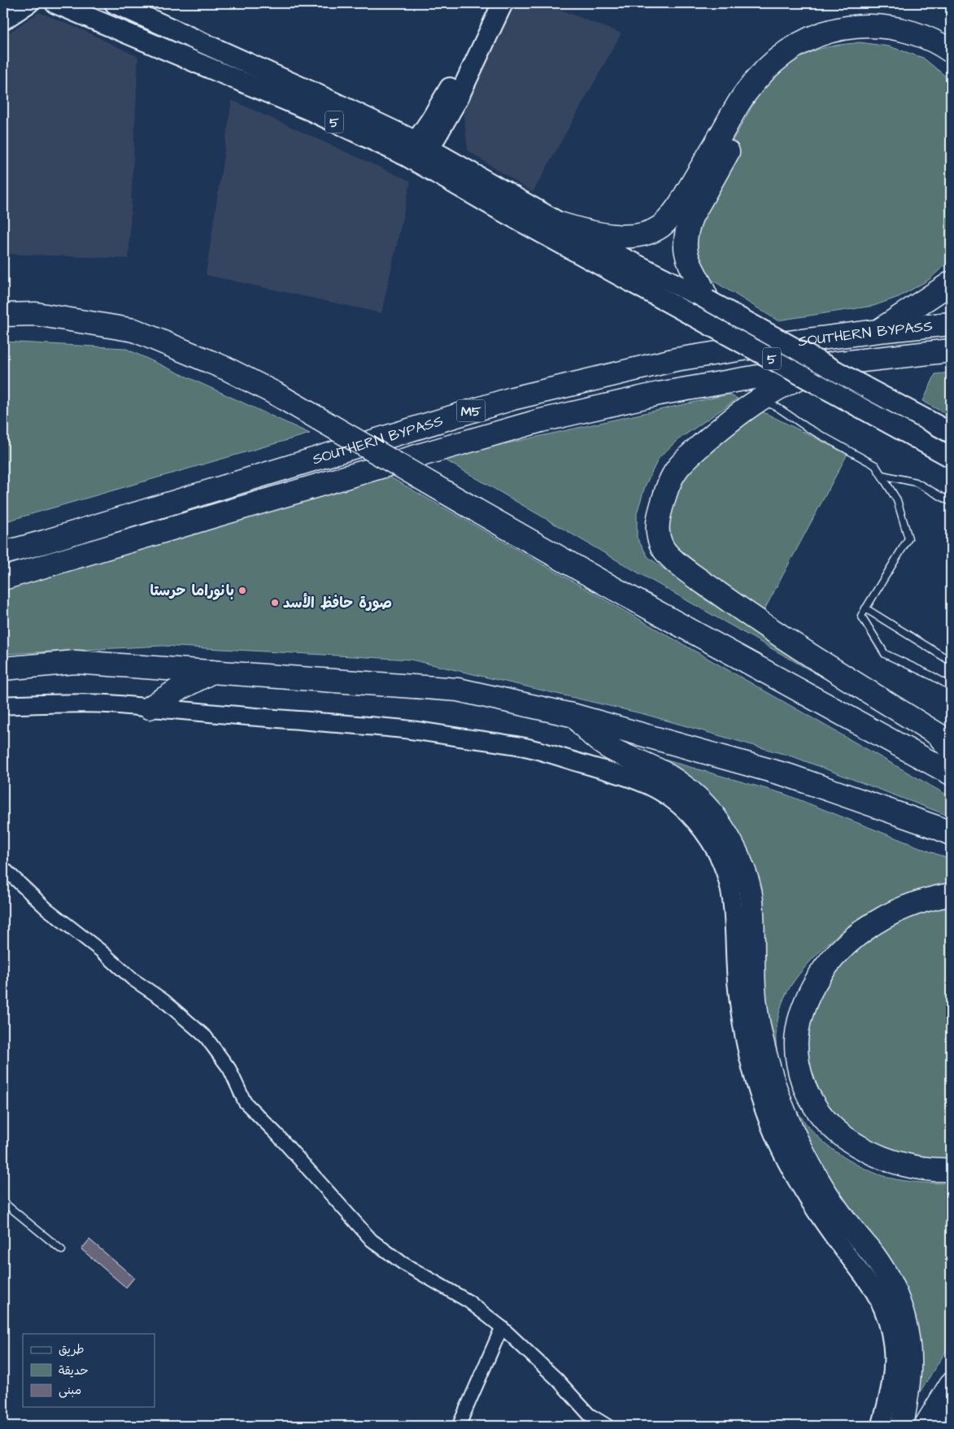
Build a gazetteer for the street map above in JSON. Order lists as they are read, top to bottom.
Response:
{
  "streets": {
    "highway": ["SOUTHERN BYPASS", "M5"],
    "main road": ["5"]
  },
  "places": ["بانوراما حرستا", "صورة حافظ الأسد"],
  "legend": ["طريق", "حديقة", "مبنى"]
}
